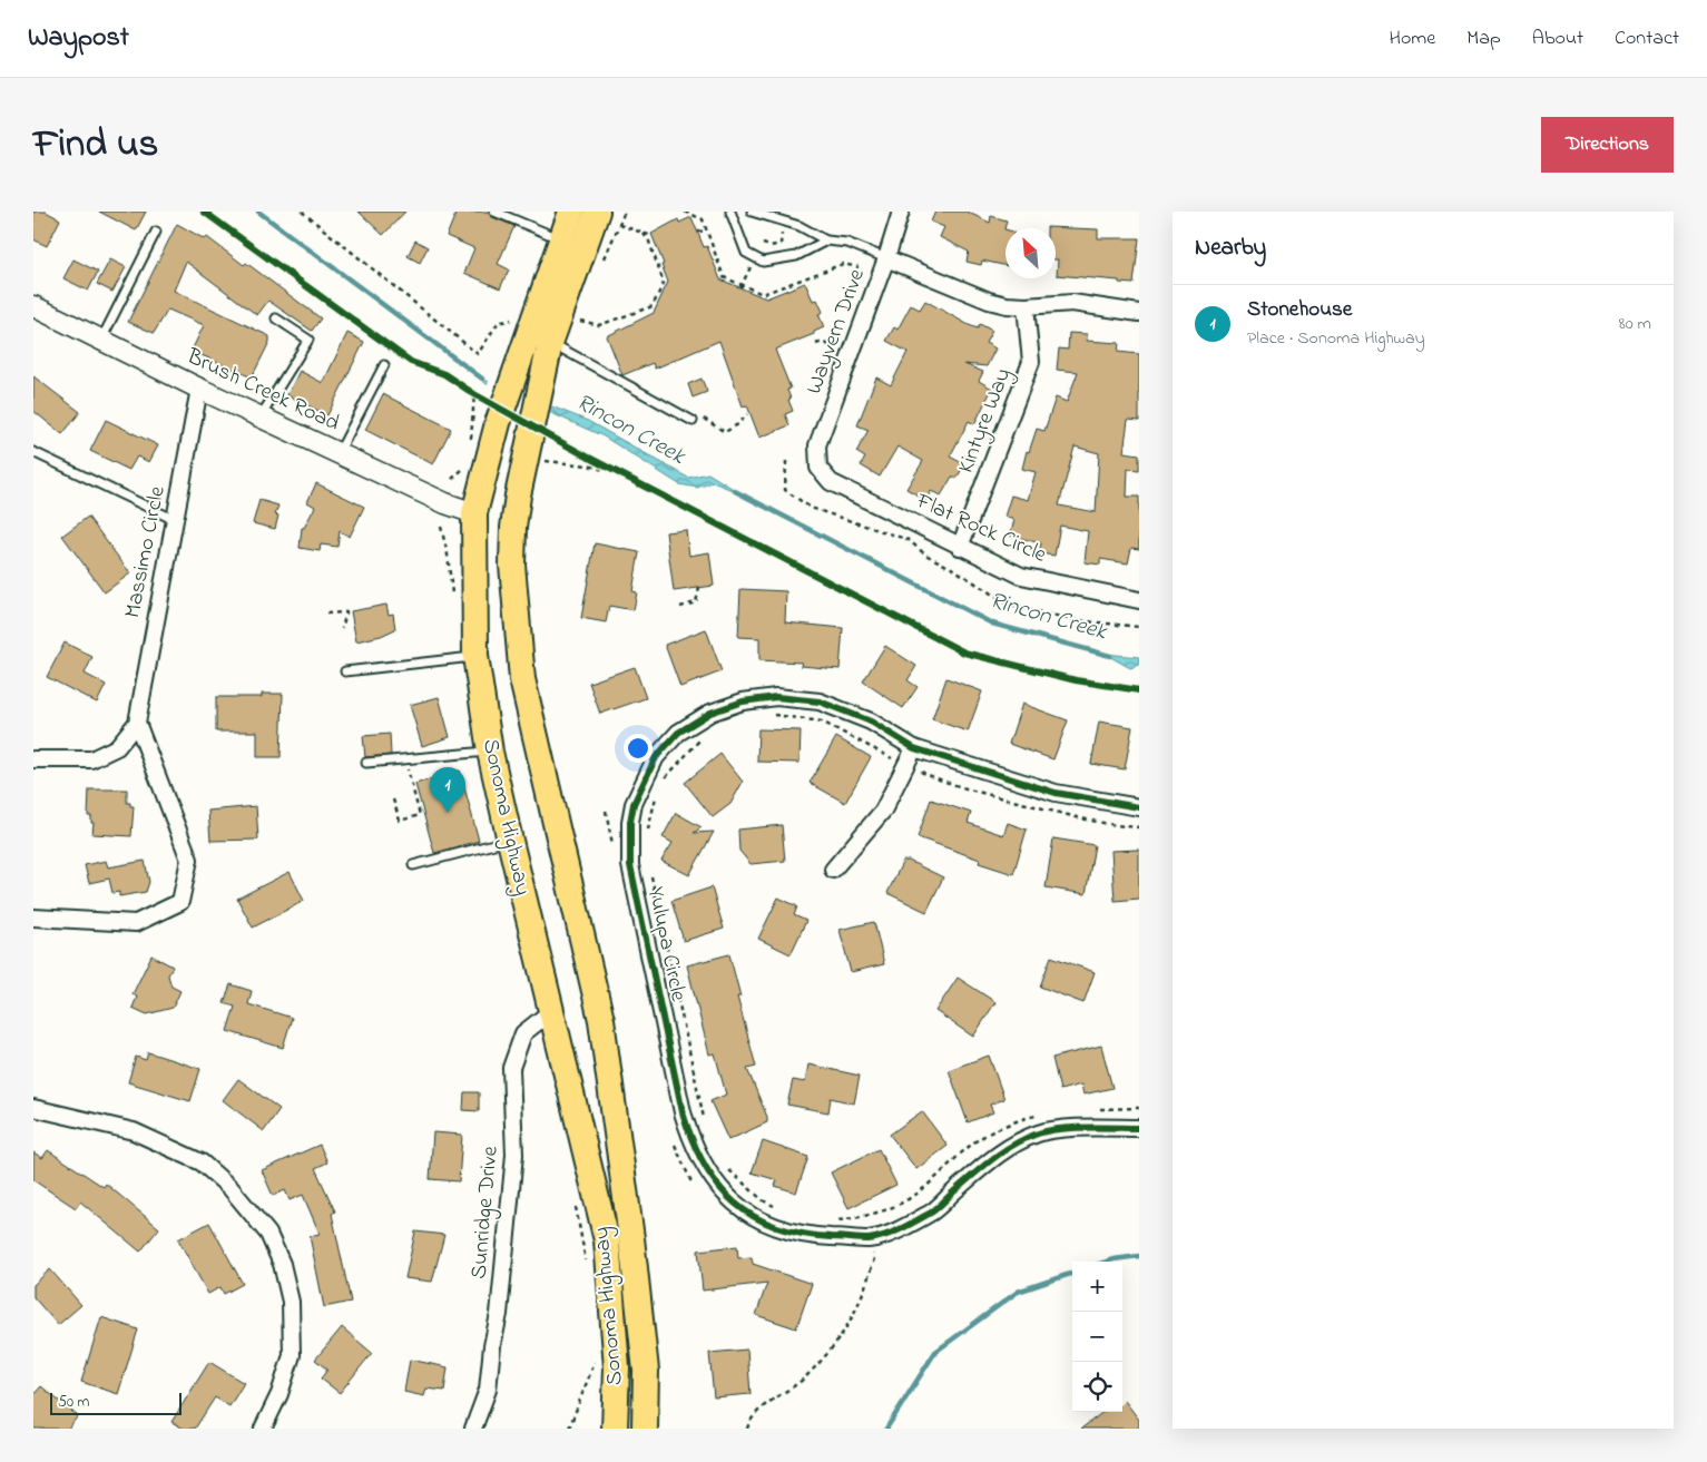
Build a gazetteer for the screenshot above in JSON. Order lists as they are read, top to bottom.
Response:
{
  "streets": {
    "main road": ["Sonoma Highway"],
    "street": [
      "Wayvern Drive",
      "Brush Creek Road",
      "Kintyre Way",
      "Flat Rock Circle",
      "Massimo Circle",
      "Yulupa Circle",
      "Sunridge Drive"
    ]
  },
  "crossings": [
    ["Wayvern Drive", "Flat Rock Circle"],
    ["Brush Creek Road", "Massimo Circle"],
    ["Brush Creek Road", "Sonoma Highway"],
    ["Kintyre Way", "Flat Rock Circle"],
    ["Sonoma Highway", "Sunridge Drive"]
  ],
  "water": ["Rincon Creek"],
  "scale_bar": "50 m",
  "north": "top left",
  "page": {
    "header": "Waypost",
    "nav": [
      "Home",
      "Map",
      "About",
      "Contact"
    ],
    "title": "Find us",
    "buttons": "Directions",
    "heading": "Nearby",
    "list": [
      {
        "mark": "1",
        "name": "Stonehouse",
        "note": "Place · Sonoma Highway",
        "value": "80 m"
      }
    ],
    "pins": "1",
    "map_buttons": ["+", "−"],
    "scale": "50 m"
  }
}
